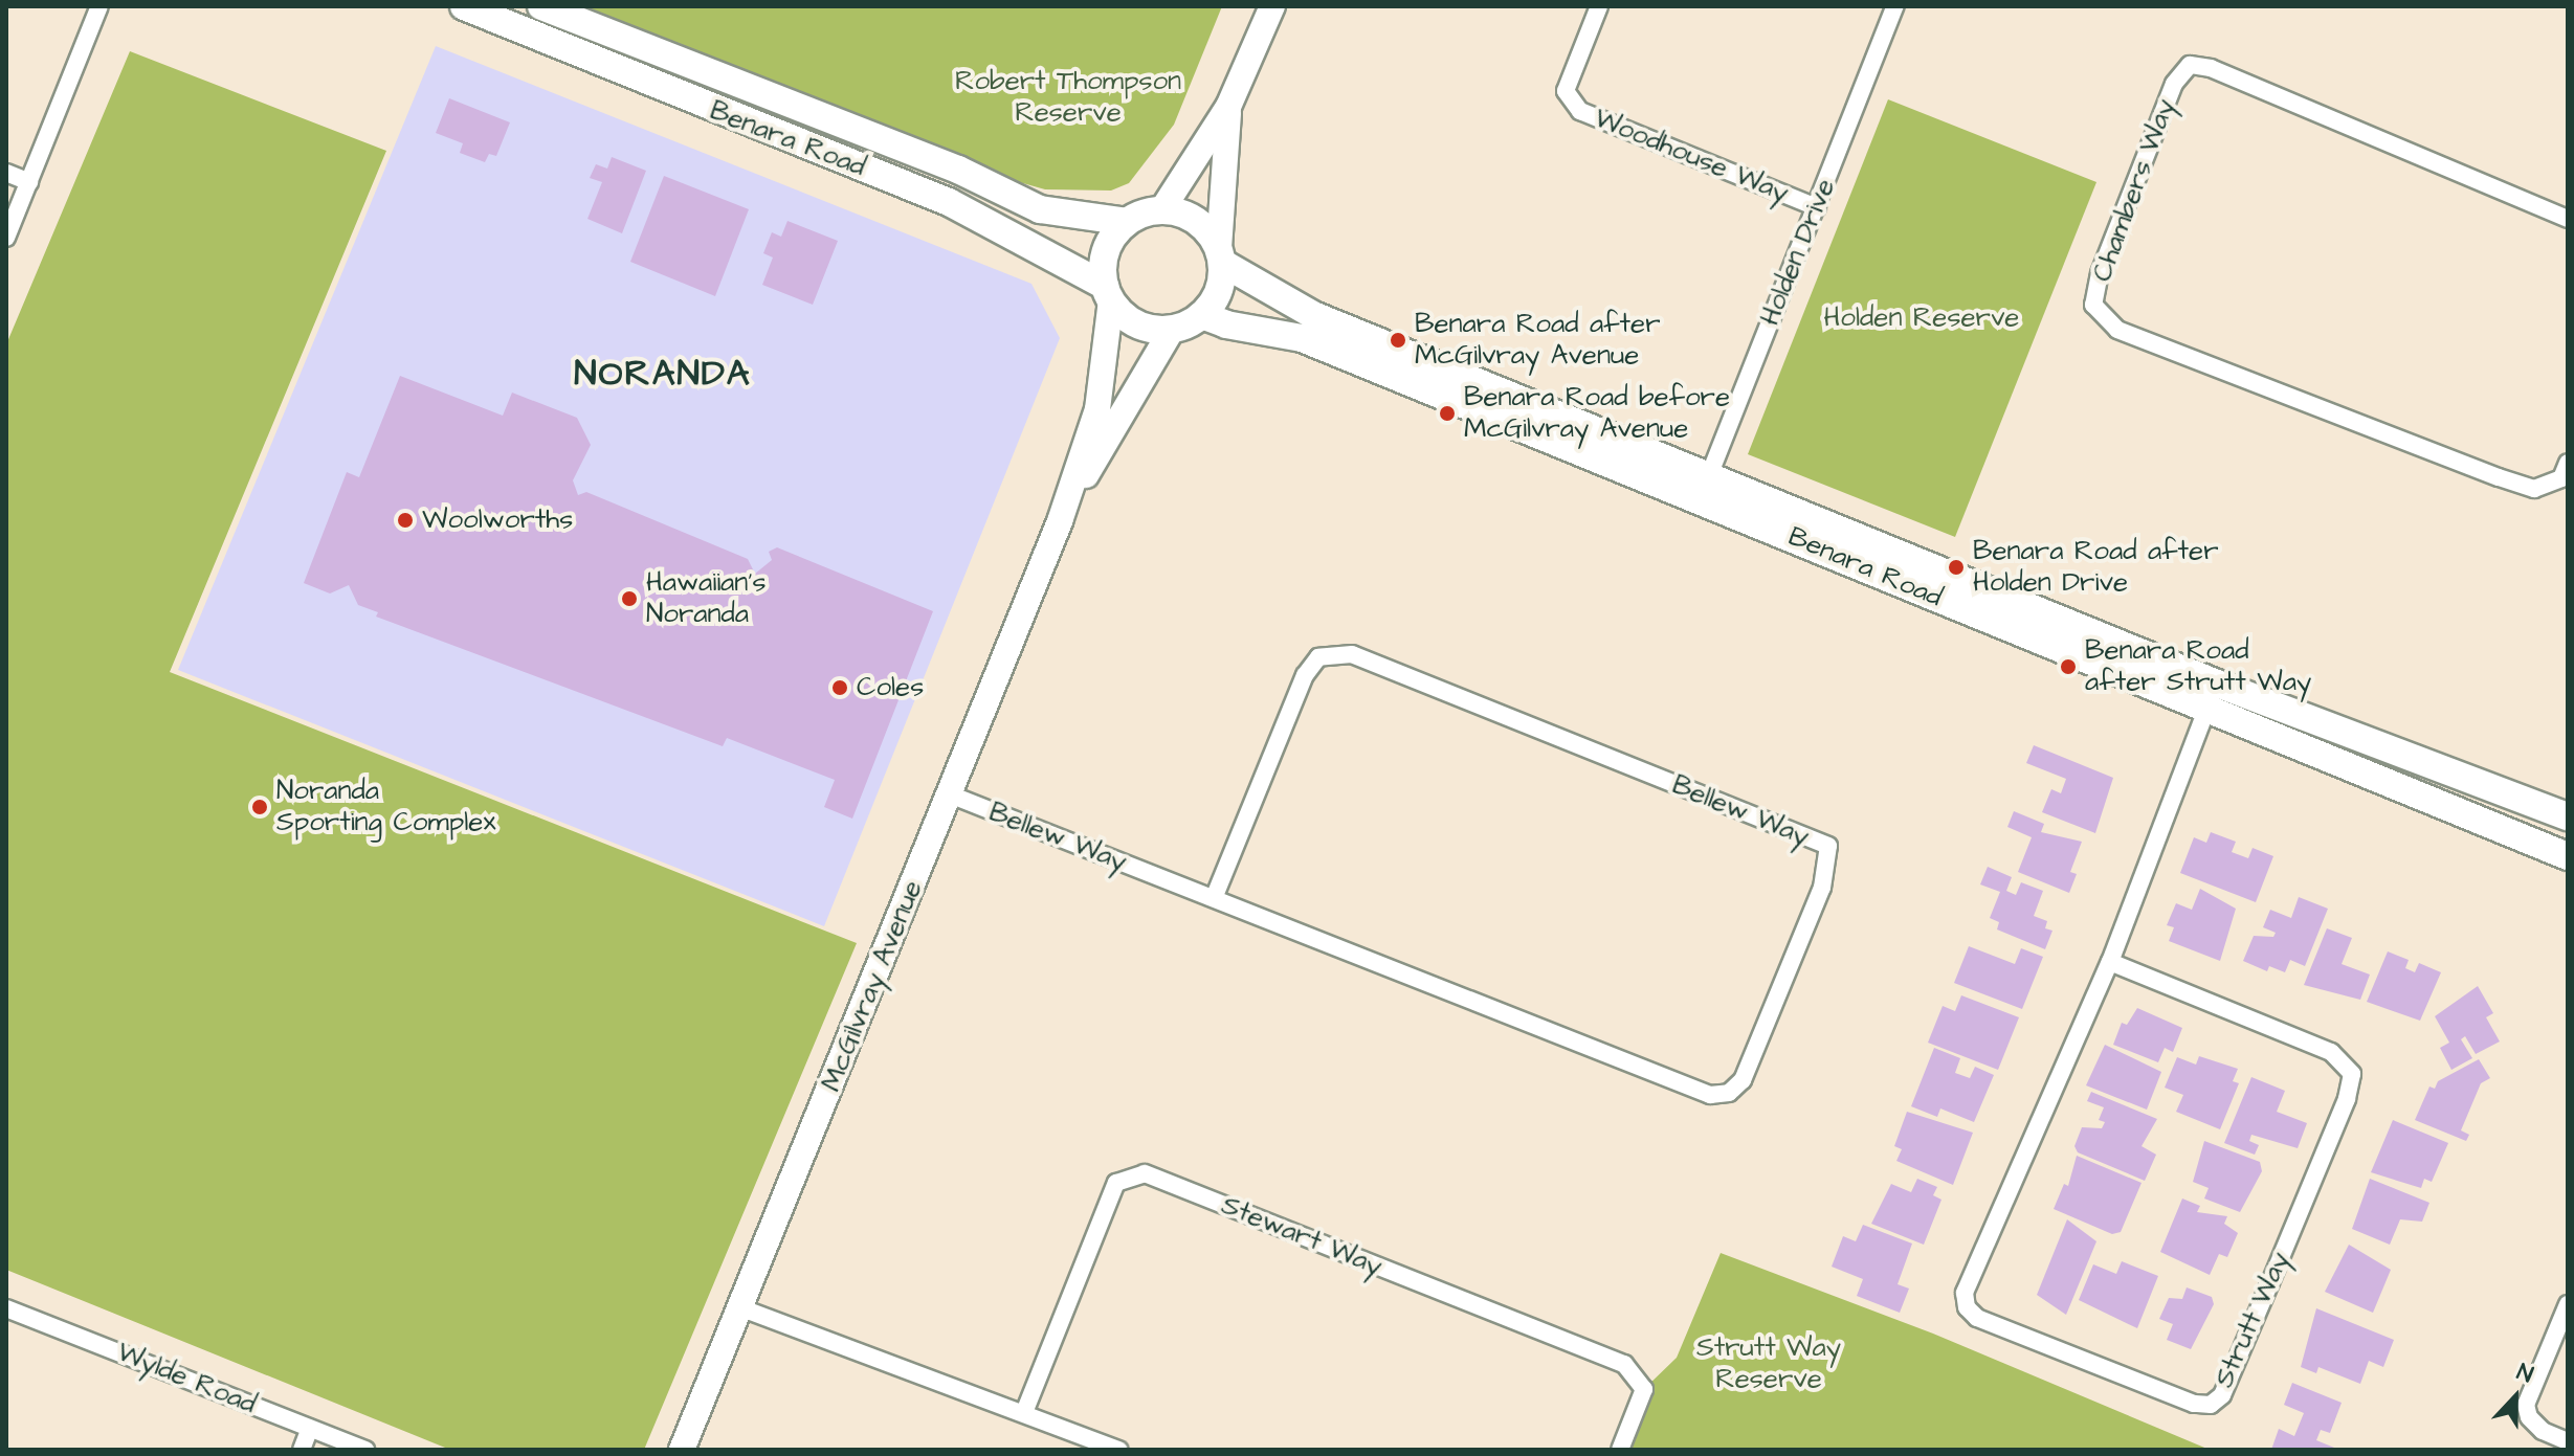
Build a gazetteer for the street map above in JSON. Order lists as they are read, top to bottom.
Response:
{
  "streets": {
    "main road": ["Benara Road", "McGilvray Avenue"],
    "street": [
      "Woodhouse Way",
      "Chambers Way",
      "Holden Drive",
      "Bellew Way",
      "Stewart Way",
      "Strutt Way",
      "Wylde Road"
    ]
  },
  "crossings": [
    ["Benara Road", "Holden Drive"],
    ["Benara Road", "McGilvray Avenue"],
    ["Benara Road", "Strutt Way"],
    ["Woodhouse Way", "Holden Drive"],
    ["Bellew Way", "McGilvray Avenue"]
  ],
  "districts": ["NORANDA"],
  "parks": ["Robert Thompson Reserve", "Holden Reserve", "Strutt Way Reserve"],
  "places": [
    "Benara Road after McGilvray Avenue",
    "Benara Road before McGilvray Avenue",
    "Woolworths",
    "Benara Road after Holden Drive",
    "Hawaiian's Noranda",
    "Benara Road after Strutt Way",
    "Coles",
    "Noranda Sporting Complex"
  ],
  "north": "top"
}
